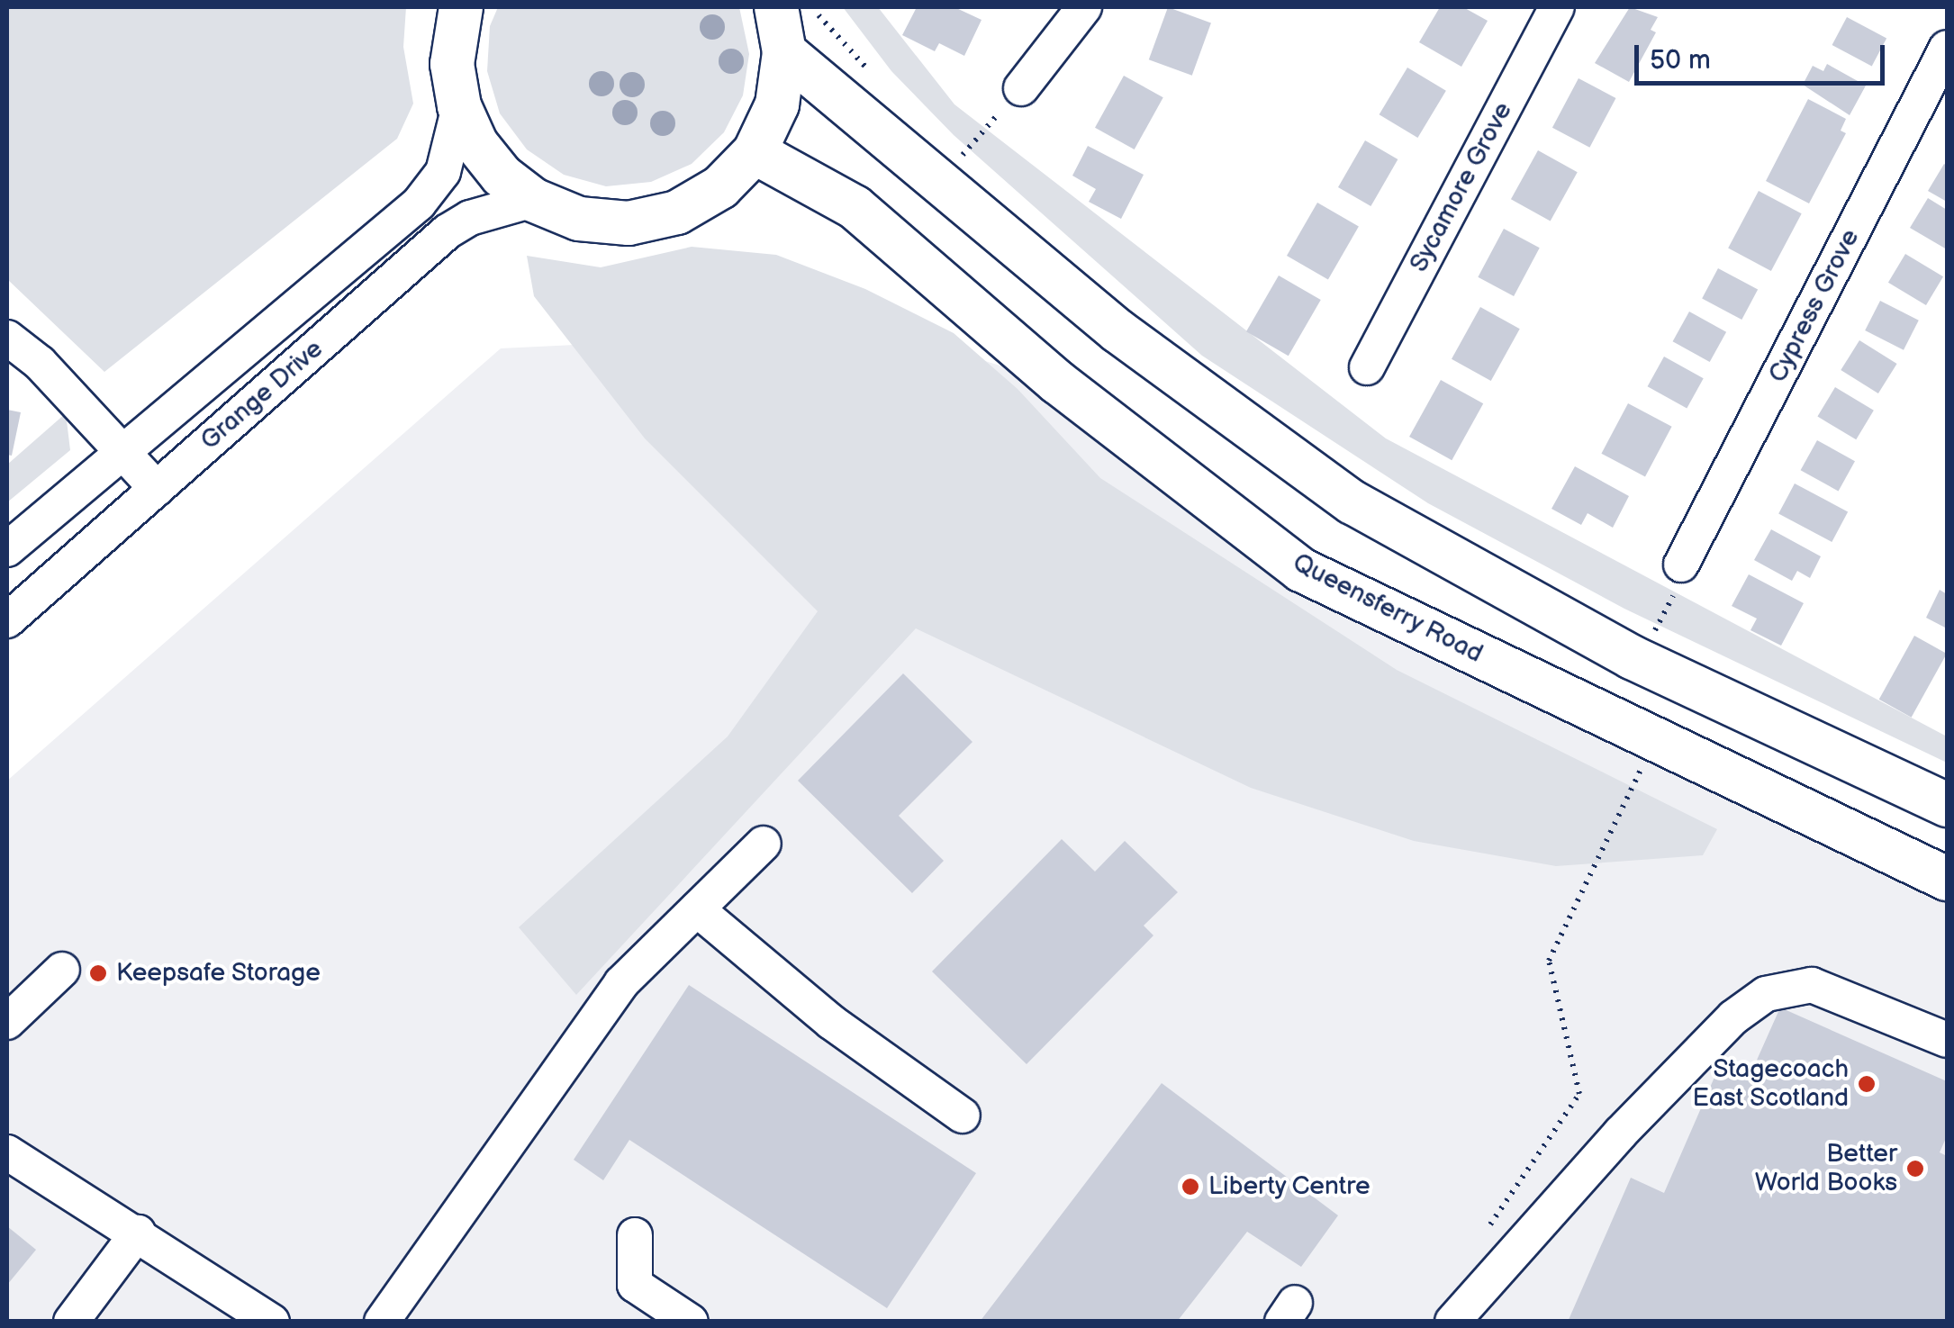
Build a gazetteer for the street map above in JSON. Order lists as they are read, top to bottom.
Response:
{
  "streets": {
    "main road": ["Queensferry Road"],
    "street": ["Sycamore Grove", "Cypress Grove", "Grange Drive"]
  },
  "places": [
    "Keepsafe Storage",
    "Stagecoach East Scotland",
    "Better World Books",
    "Liberty Centre"
  ],
  "scale_bar": "50 m"
}
